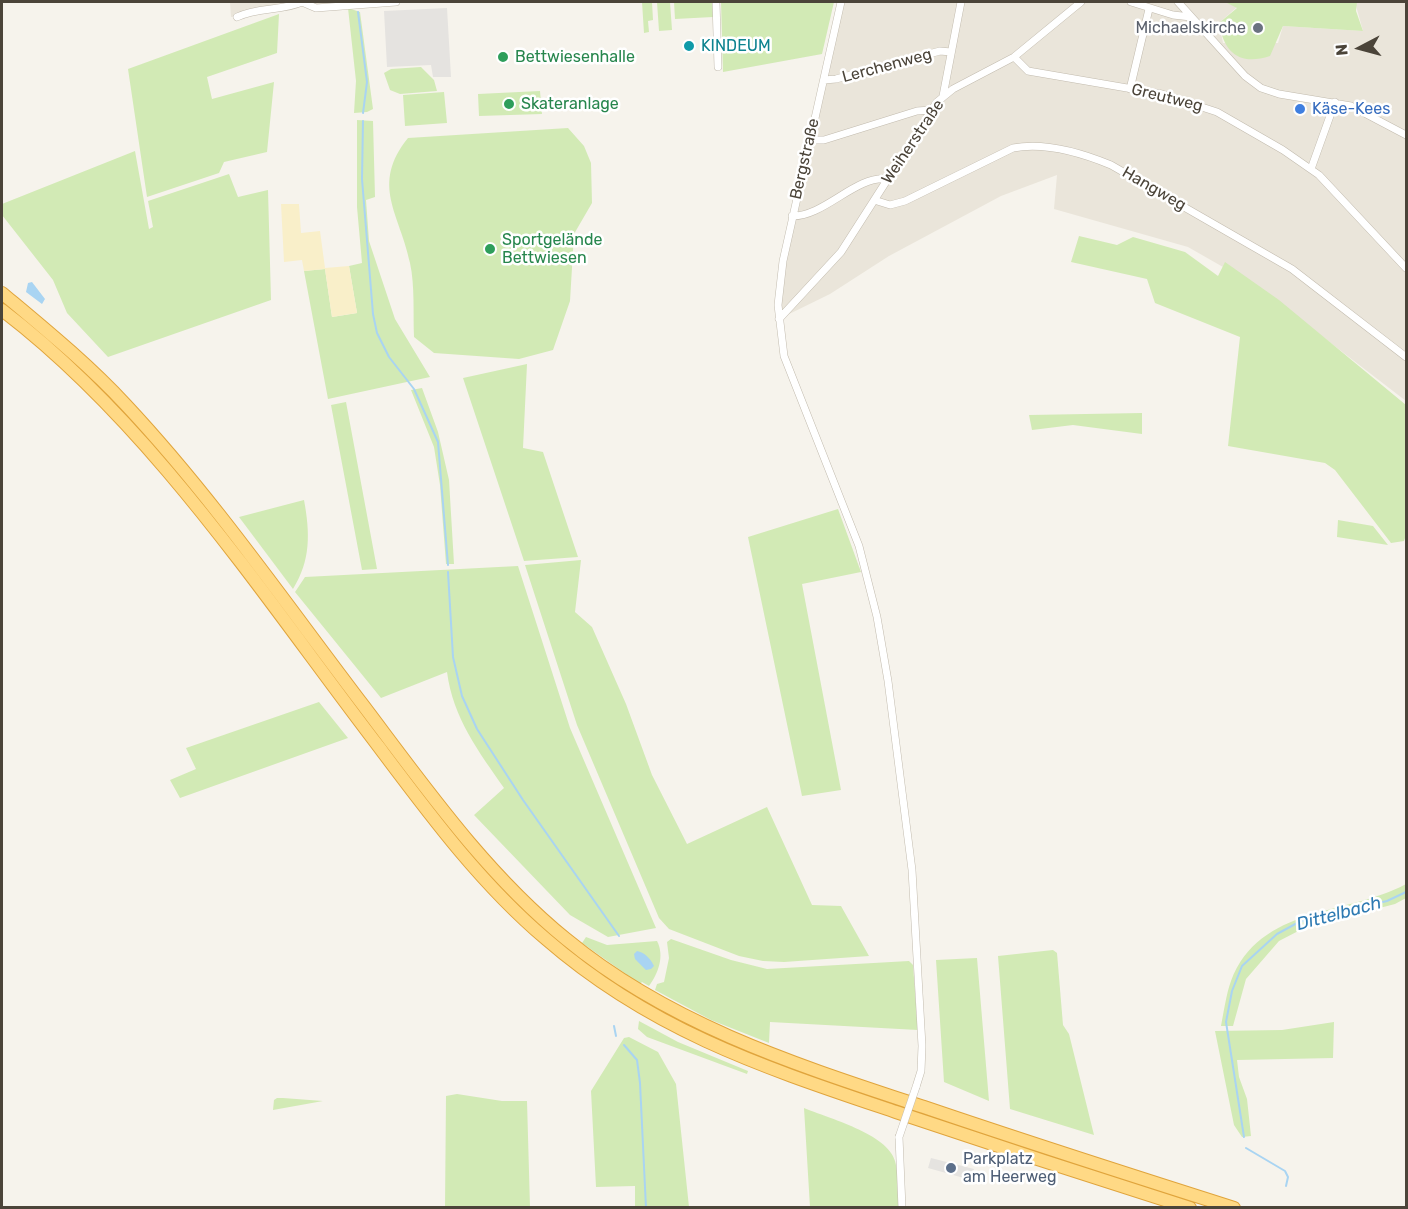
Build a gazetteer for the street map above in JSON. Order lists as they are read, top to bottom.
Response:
{
  "streets": {
    "street": [
      "Lerchenweg",
      "Greutweg",
      "Weiherstraße",
      "Bergstraße",
      "Hangweg"
    ]
  },
  "crossings": [
    ["Lerchenweg", "Bergstraße"],
    ["Greutweg", "Weiherstraße"],
    ["Weiherstraße", "Bergstraße"],
    ["Weiherstraße", "Hangweg"]
  ],
  "water": ["Dittelbach"],
  "places": [
    "Michaelskirche",
    "KINDEUM",
    "Bettwiesenhalle",
    "Skateranlage",
    "Käse-Kees",
    "Sportgelände Bettwiesen",
    "Parkplatz am Heerweg"
  ],
  "north": "left"
}
